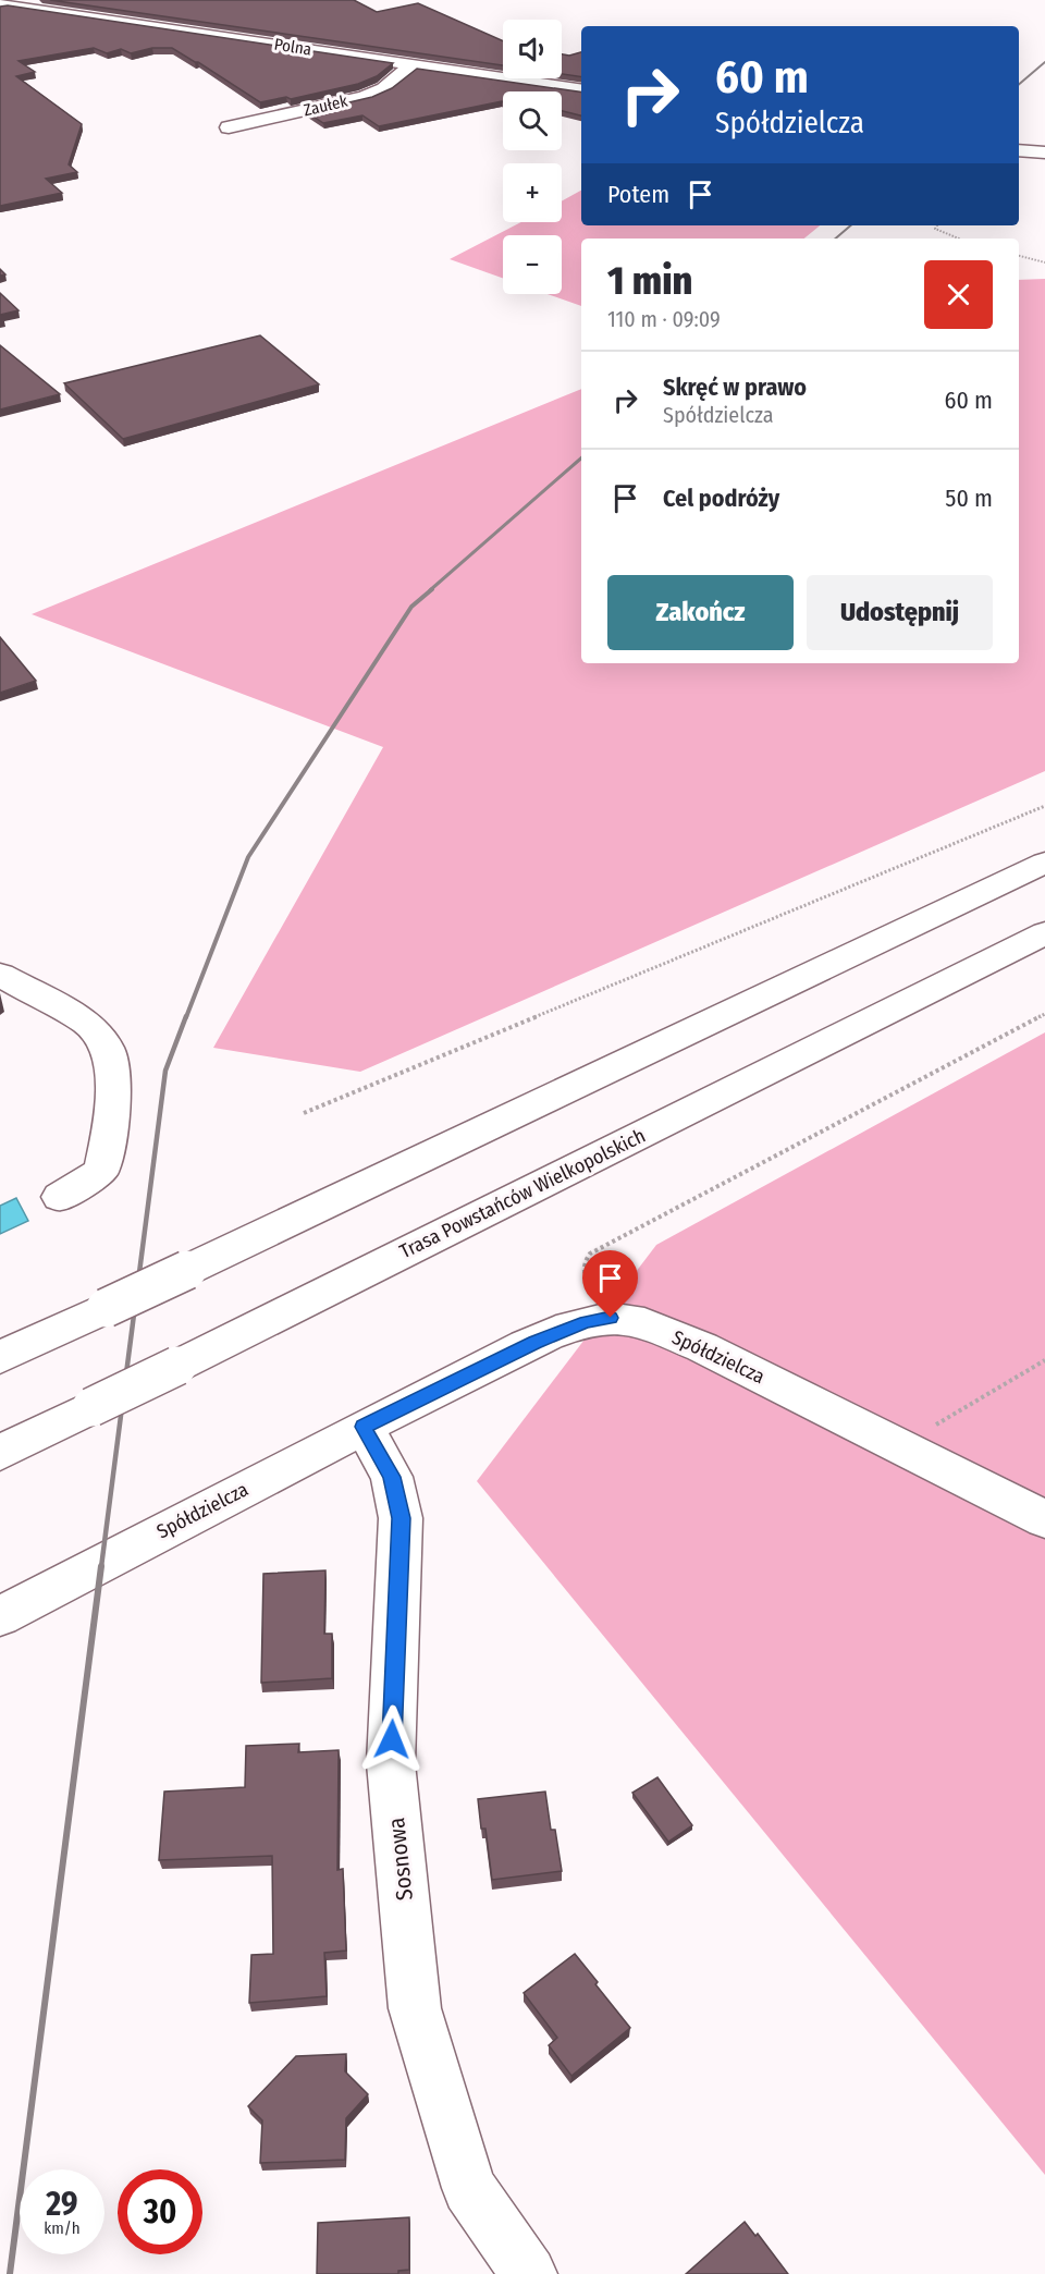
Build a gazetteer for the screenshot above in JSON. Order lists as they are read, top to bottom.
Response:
{
  "streets": {
    "main road": [
      "Polna",
      "Zaułek",
      "Trasa Powstańców Wielkopolskich",
      "Spółdzielcza",
      "Sosnowa"
    ]
  },
  "crossings": [
    ["Polna", "Zaułek"],
    ["Spółdzielcza", "Sosnowa"]
  ],
  "page": {
    "map_buttons": ["+", "−"],
    "turn": ["60 m", "Spółdzielcza"],
    "then": "Potem",
    "heading": ["1 min", "110 m · 09:09"],
    "list": [
      {
        "name": "Skręć w prawo",
        "note": "Spółdzielcza",
        "value": "60 m"
      },
      {
        "name": "Cel podróży",
        "value": "50 m"
      }
    ],
    "buttons": ["Zakończ", "Udostępnij"],
    "speed": "29 km/h",
    "limit": "30"
  }
}
